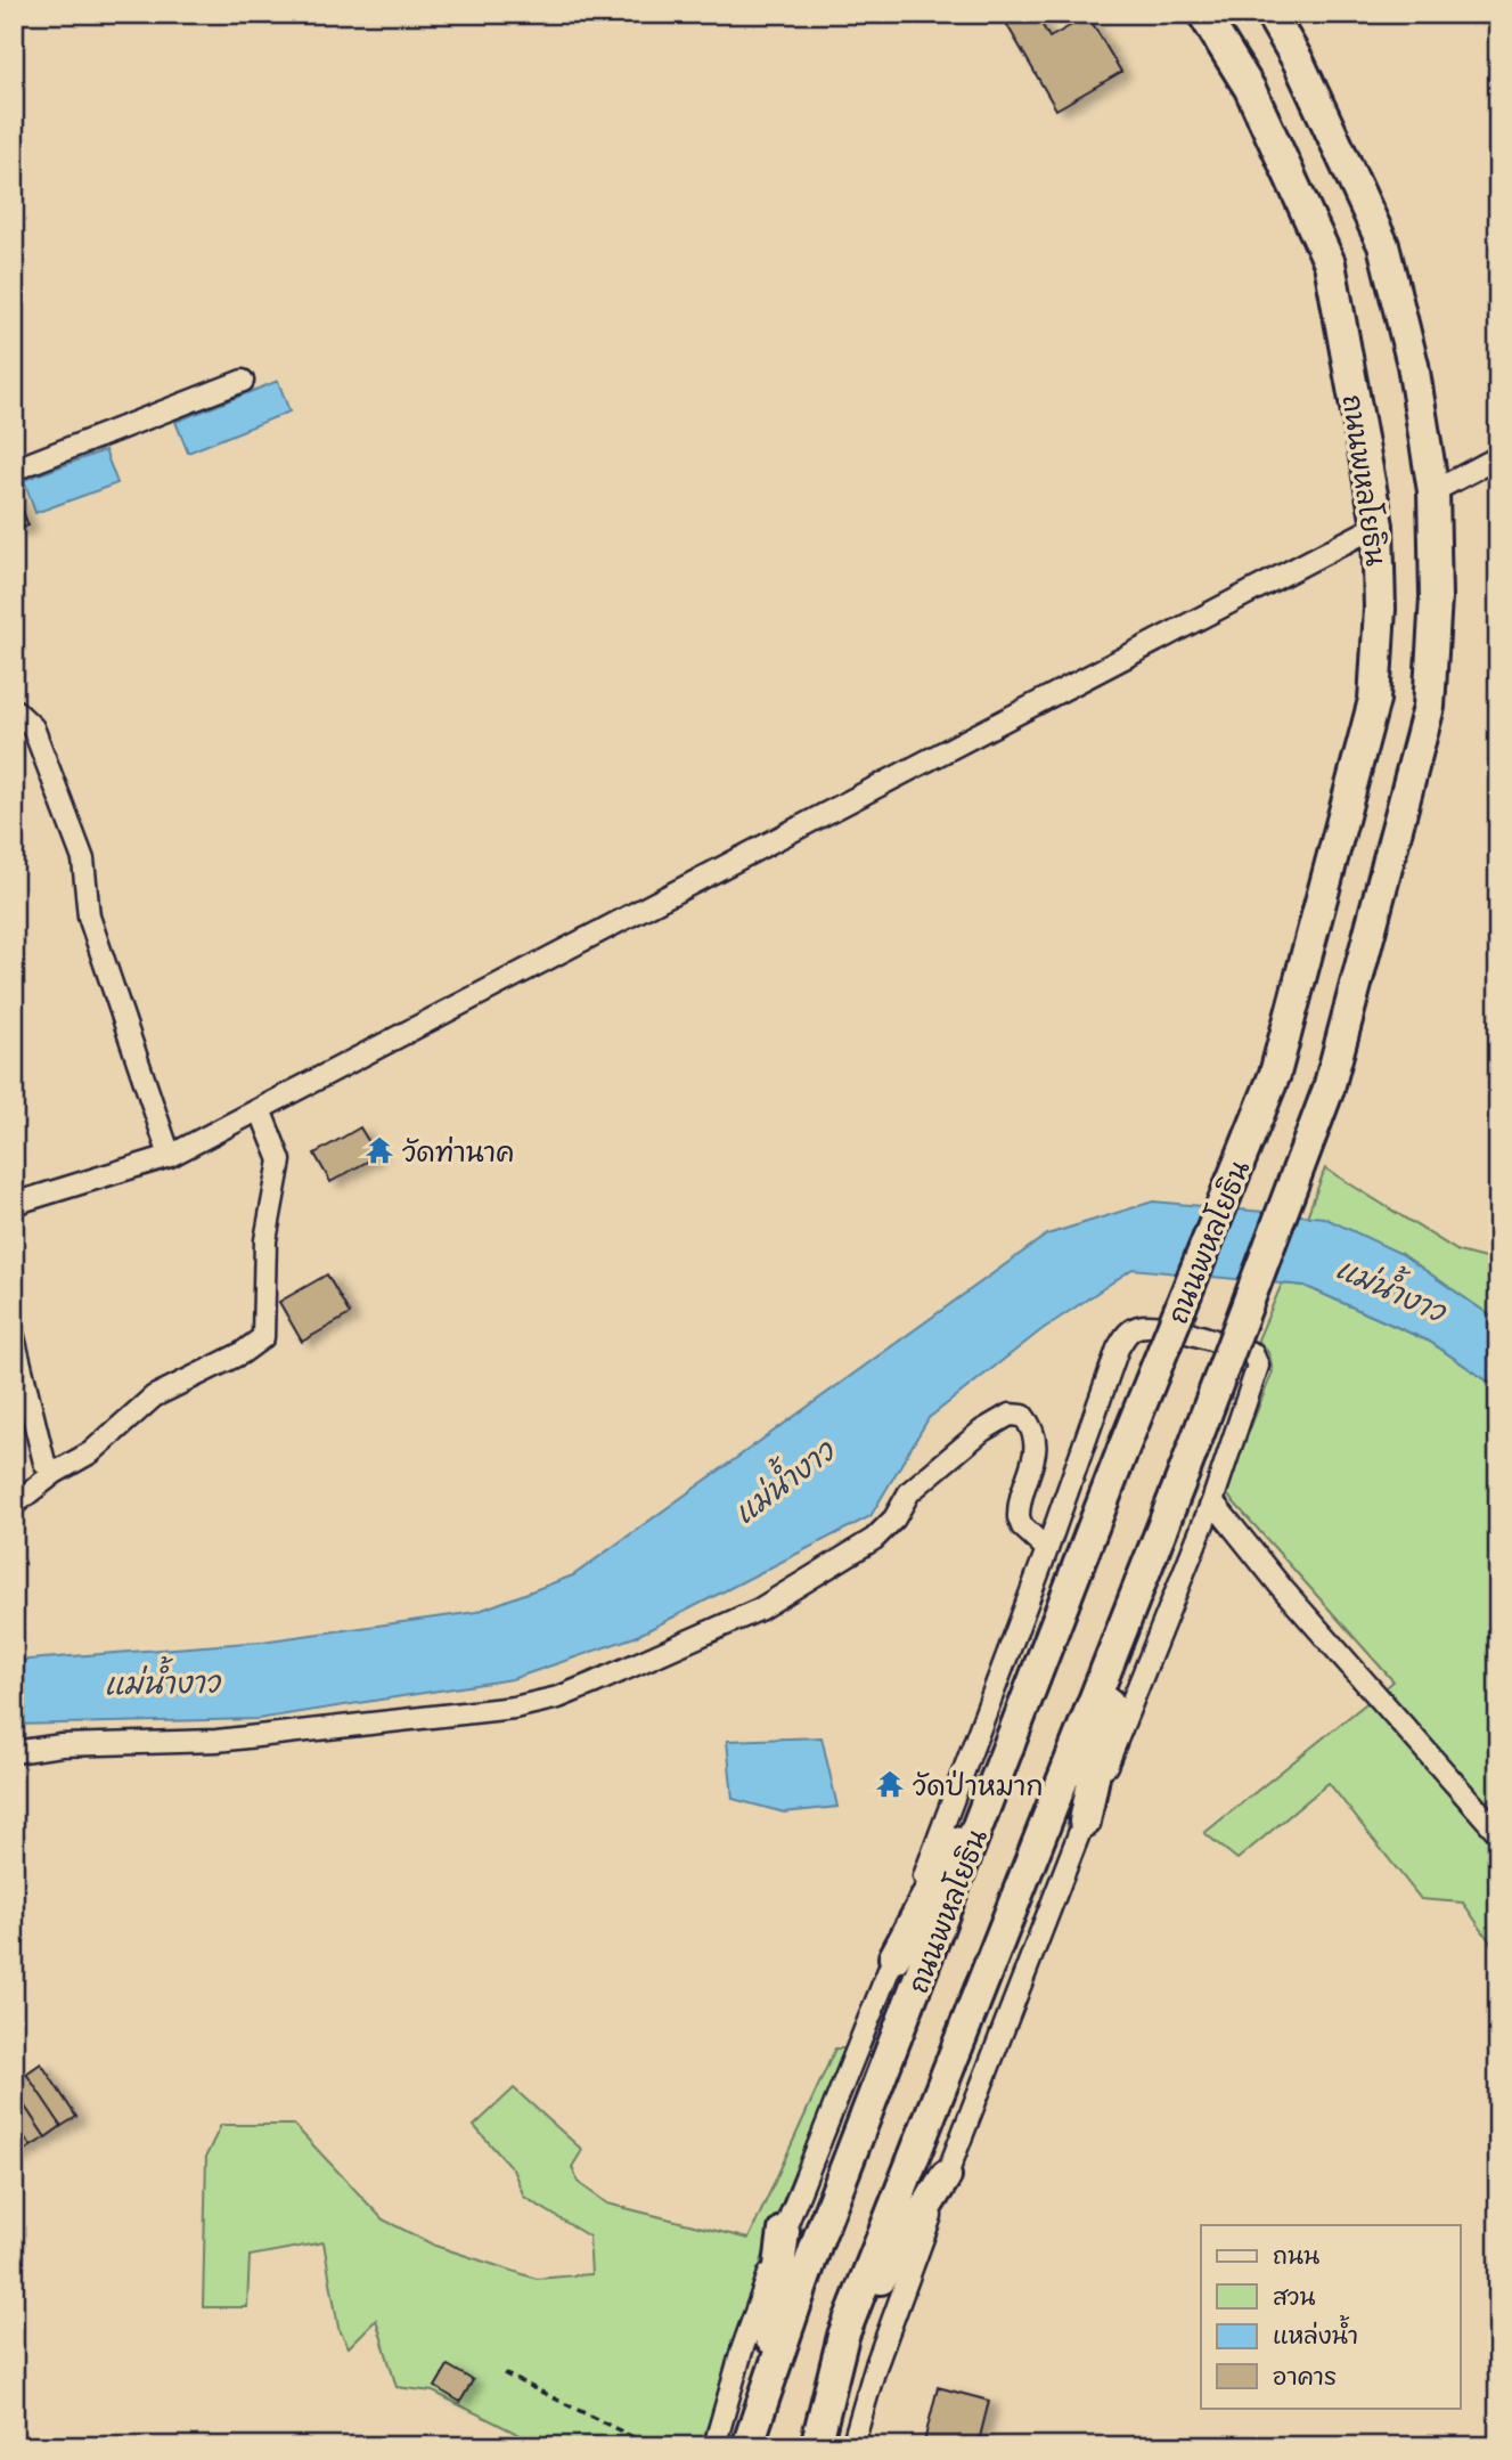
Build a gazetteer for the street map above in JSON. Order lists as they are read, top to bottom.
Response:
{
  "streets": {
    "highway": ["ถนนพหลโยธิน"]
  },
  "water": ["แม่น้ำงาว"],
  "places": {
    "temple": ["วัดท่านาค", "วัดป่าหมาก"]
  },
  "legend": [
    "ถนน",
    "สวน",
    "แหล่งน้ำ",
    "อาคาร"
  ]
}
